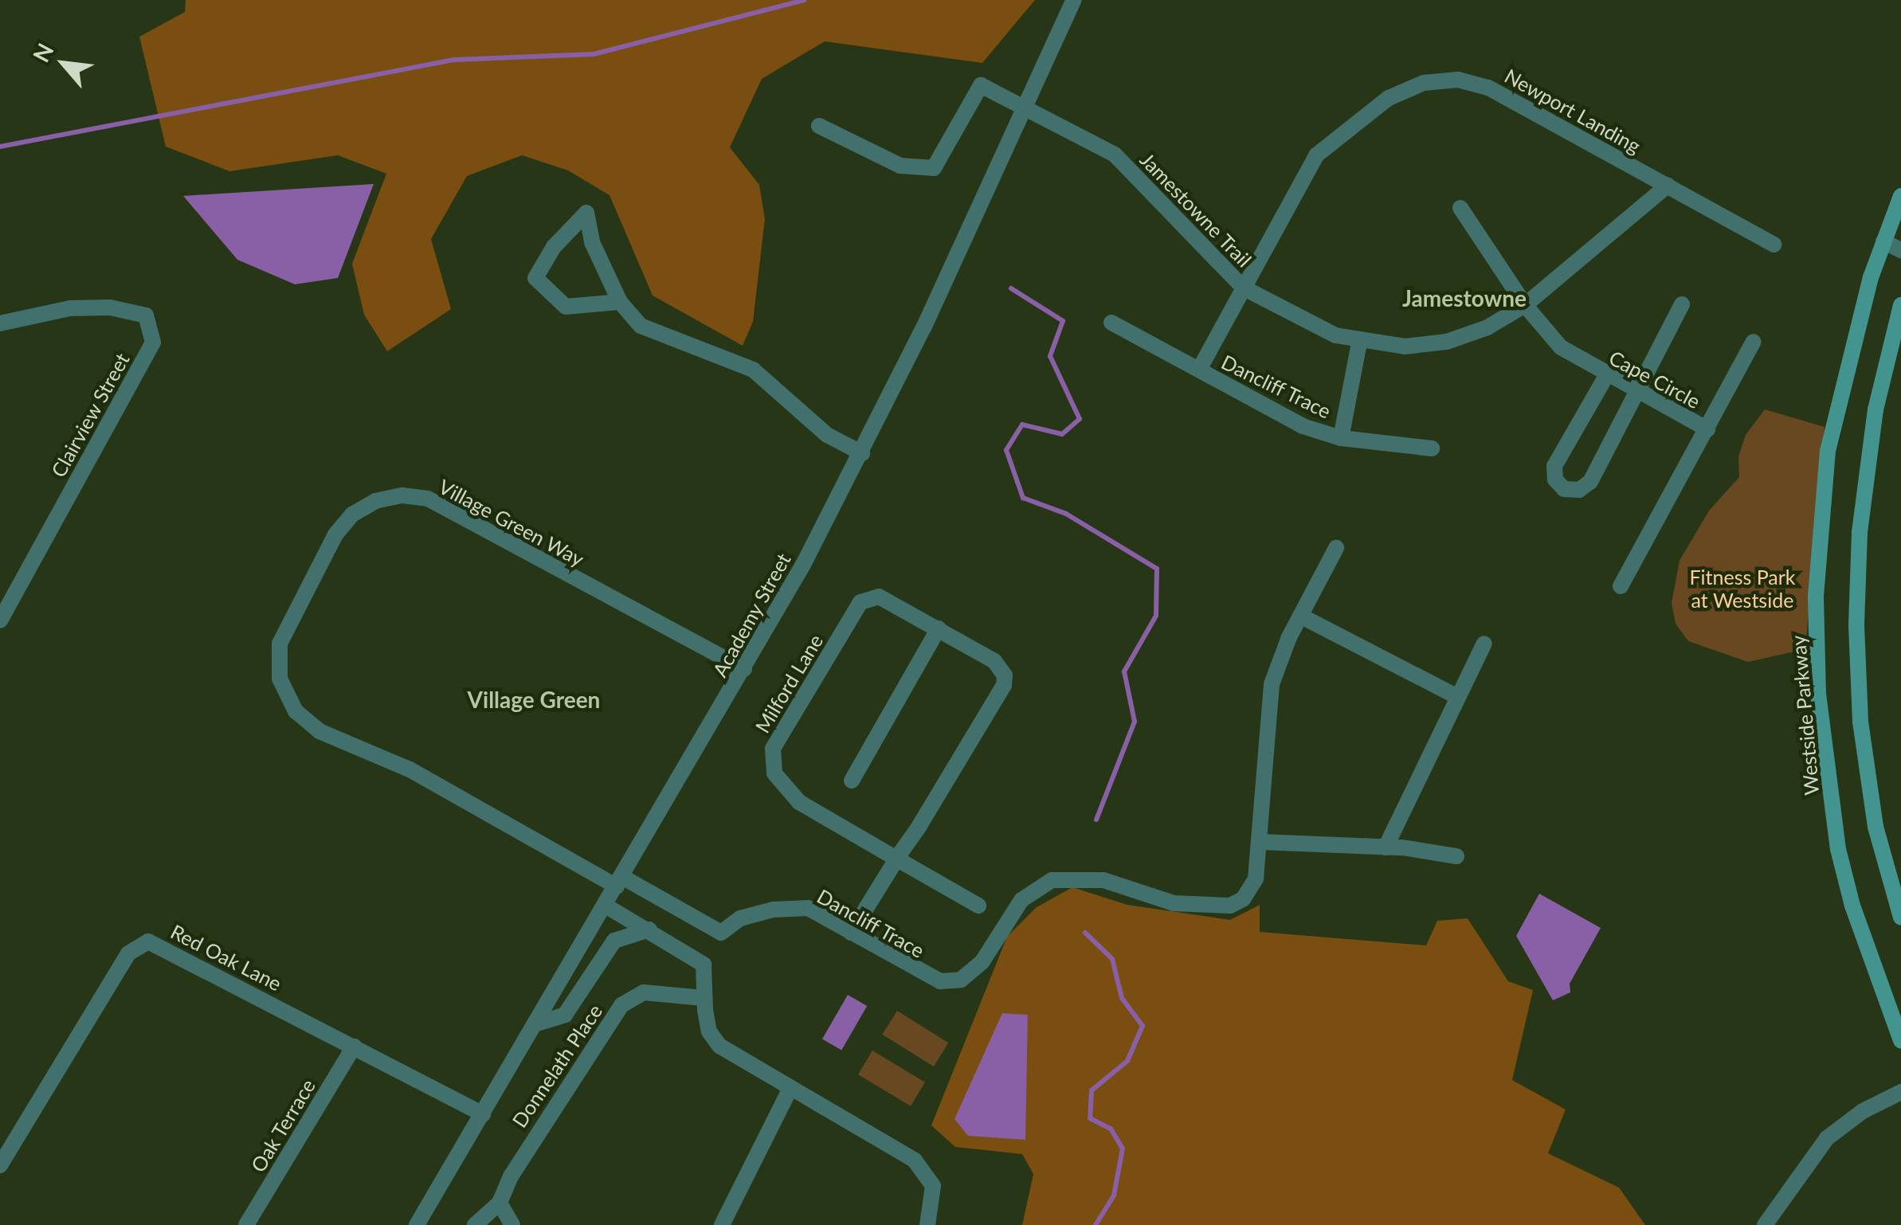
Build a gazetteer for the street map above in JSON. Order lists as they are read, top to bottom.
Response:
{
  "streets": {
    "main road": ["Westside Parkway"],
    "street": [
      "Newport Landing",
      "Jamestowne Trail",
      "Cape Circle",
      "Dancliff Trace",
      "Clairview Street",
      "Village Green Way",
      "Academy Street",
      "Milford Lane",
      "Red Oak Lane",
      "Donnelath Place",
      "Oak Terrace"
    ]
  },
  "crossings": [
    ["Newport Landing", "Jamestowne Trail"],
    ["Newport Landing", "Dancliff Trace"],
    ["Jamestowne Trail", "Cape Circle"],
    ["Jamestowne Trail", "Academy Street"],
    ["Dancliff Trace", "Village Green Way"],
    ["Dancliff Trace", "Academy Street"],
    ["Dancliff Trace", "Milford Lane"],
    ["Village Green Way", "Academy Street"],
    ["Academy Street", "Red Oak Lane"],
    ["Red Oak Lane", "Oak Terrace"]
  ],
  "districts": ["Jamestowne", "Village Green"],
  "parks": ["Fitness Park at Westside"],
  "north": "top left"
}
